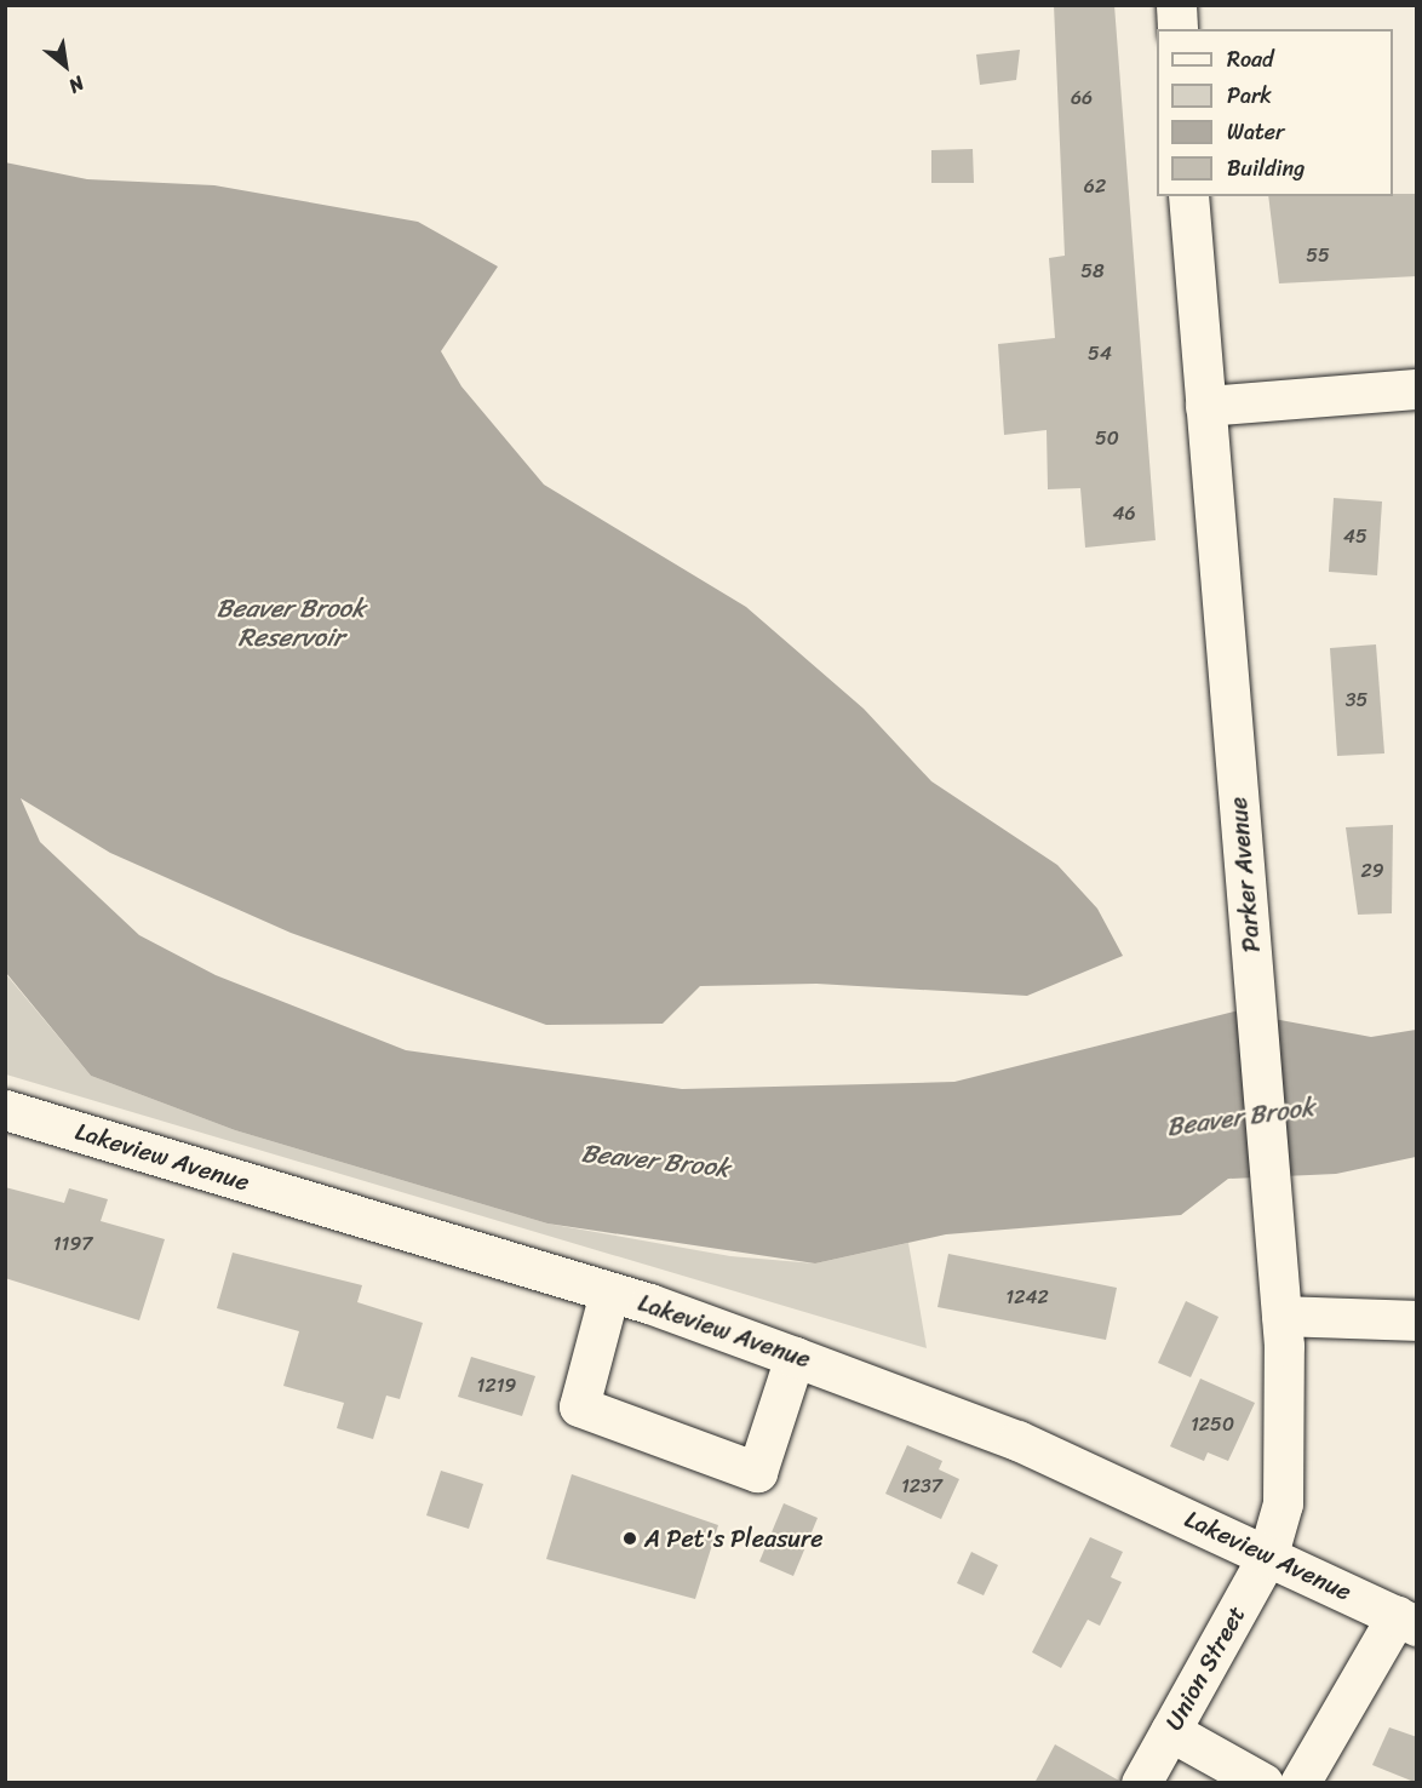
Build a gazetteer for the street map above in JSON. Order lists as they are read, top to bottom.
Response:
{
  "streets": {
    "street": ["Parker Avenue", "Lakeview Avenue", "Union Street"]
  },
  "crossings": [
    ["Parker Avenue", "Lakeview Avenue"],
    ["Parker Avenue", "Union Street"],
    ["Lakeview Avenue", "Union Street"]
  ],
  "water": ["Beaver Brook Reservoir", "Beaver Brook"],
  "places": ["A Pet's Pleasure"],
  "house_numbers": [
    "66",
    "62",
    "55",
    "58",
    "54",
    "50",
    "46",
    "45",
    "35",
    "29",
    "1197",
    "1242",
    "1219",
    "1250",
    "1237"
  ],
  "legend": [
    "Road",
    "Park",
    "Water",
    "Building"
  ],
  "north": "bottom right"
}
